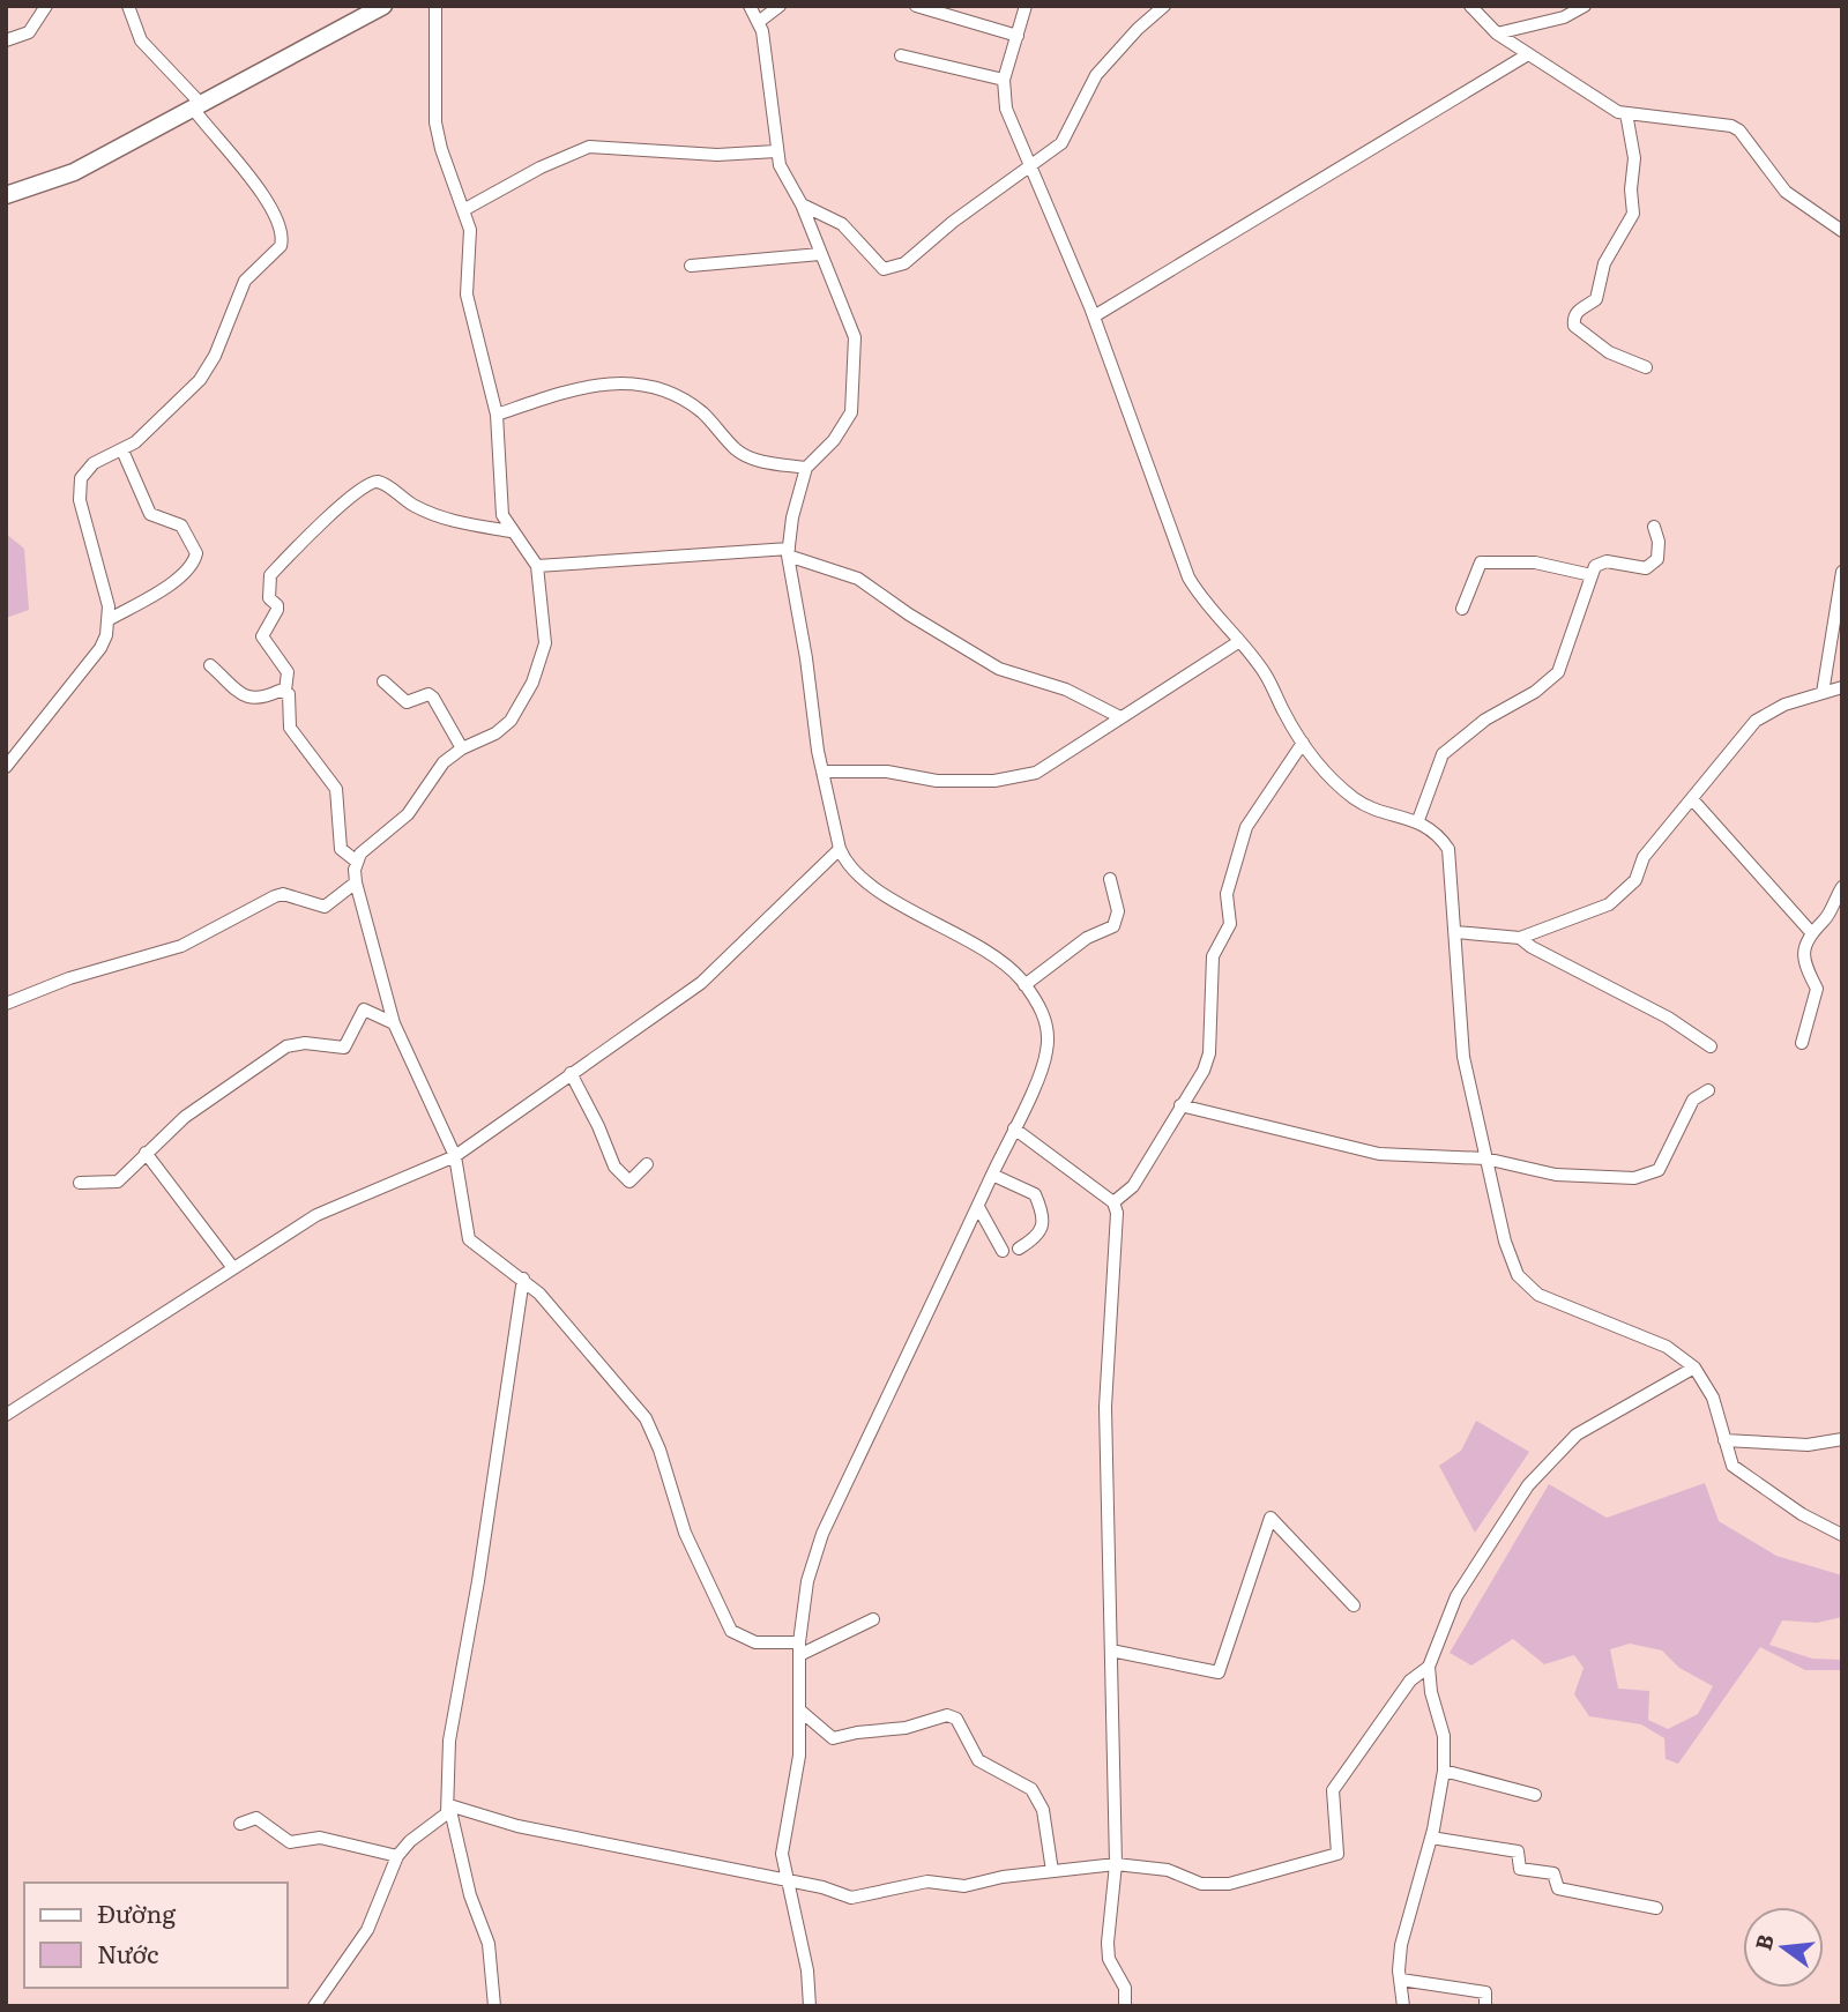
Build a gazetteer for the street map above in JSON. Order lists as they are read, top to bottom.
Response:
{
  "legend": ["Đường", "Nước"],
  "north": "left"
}
